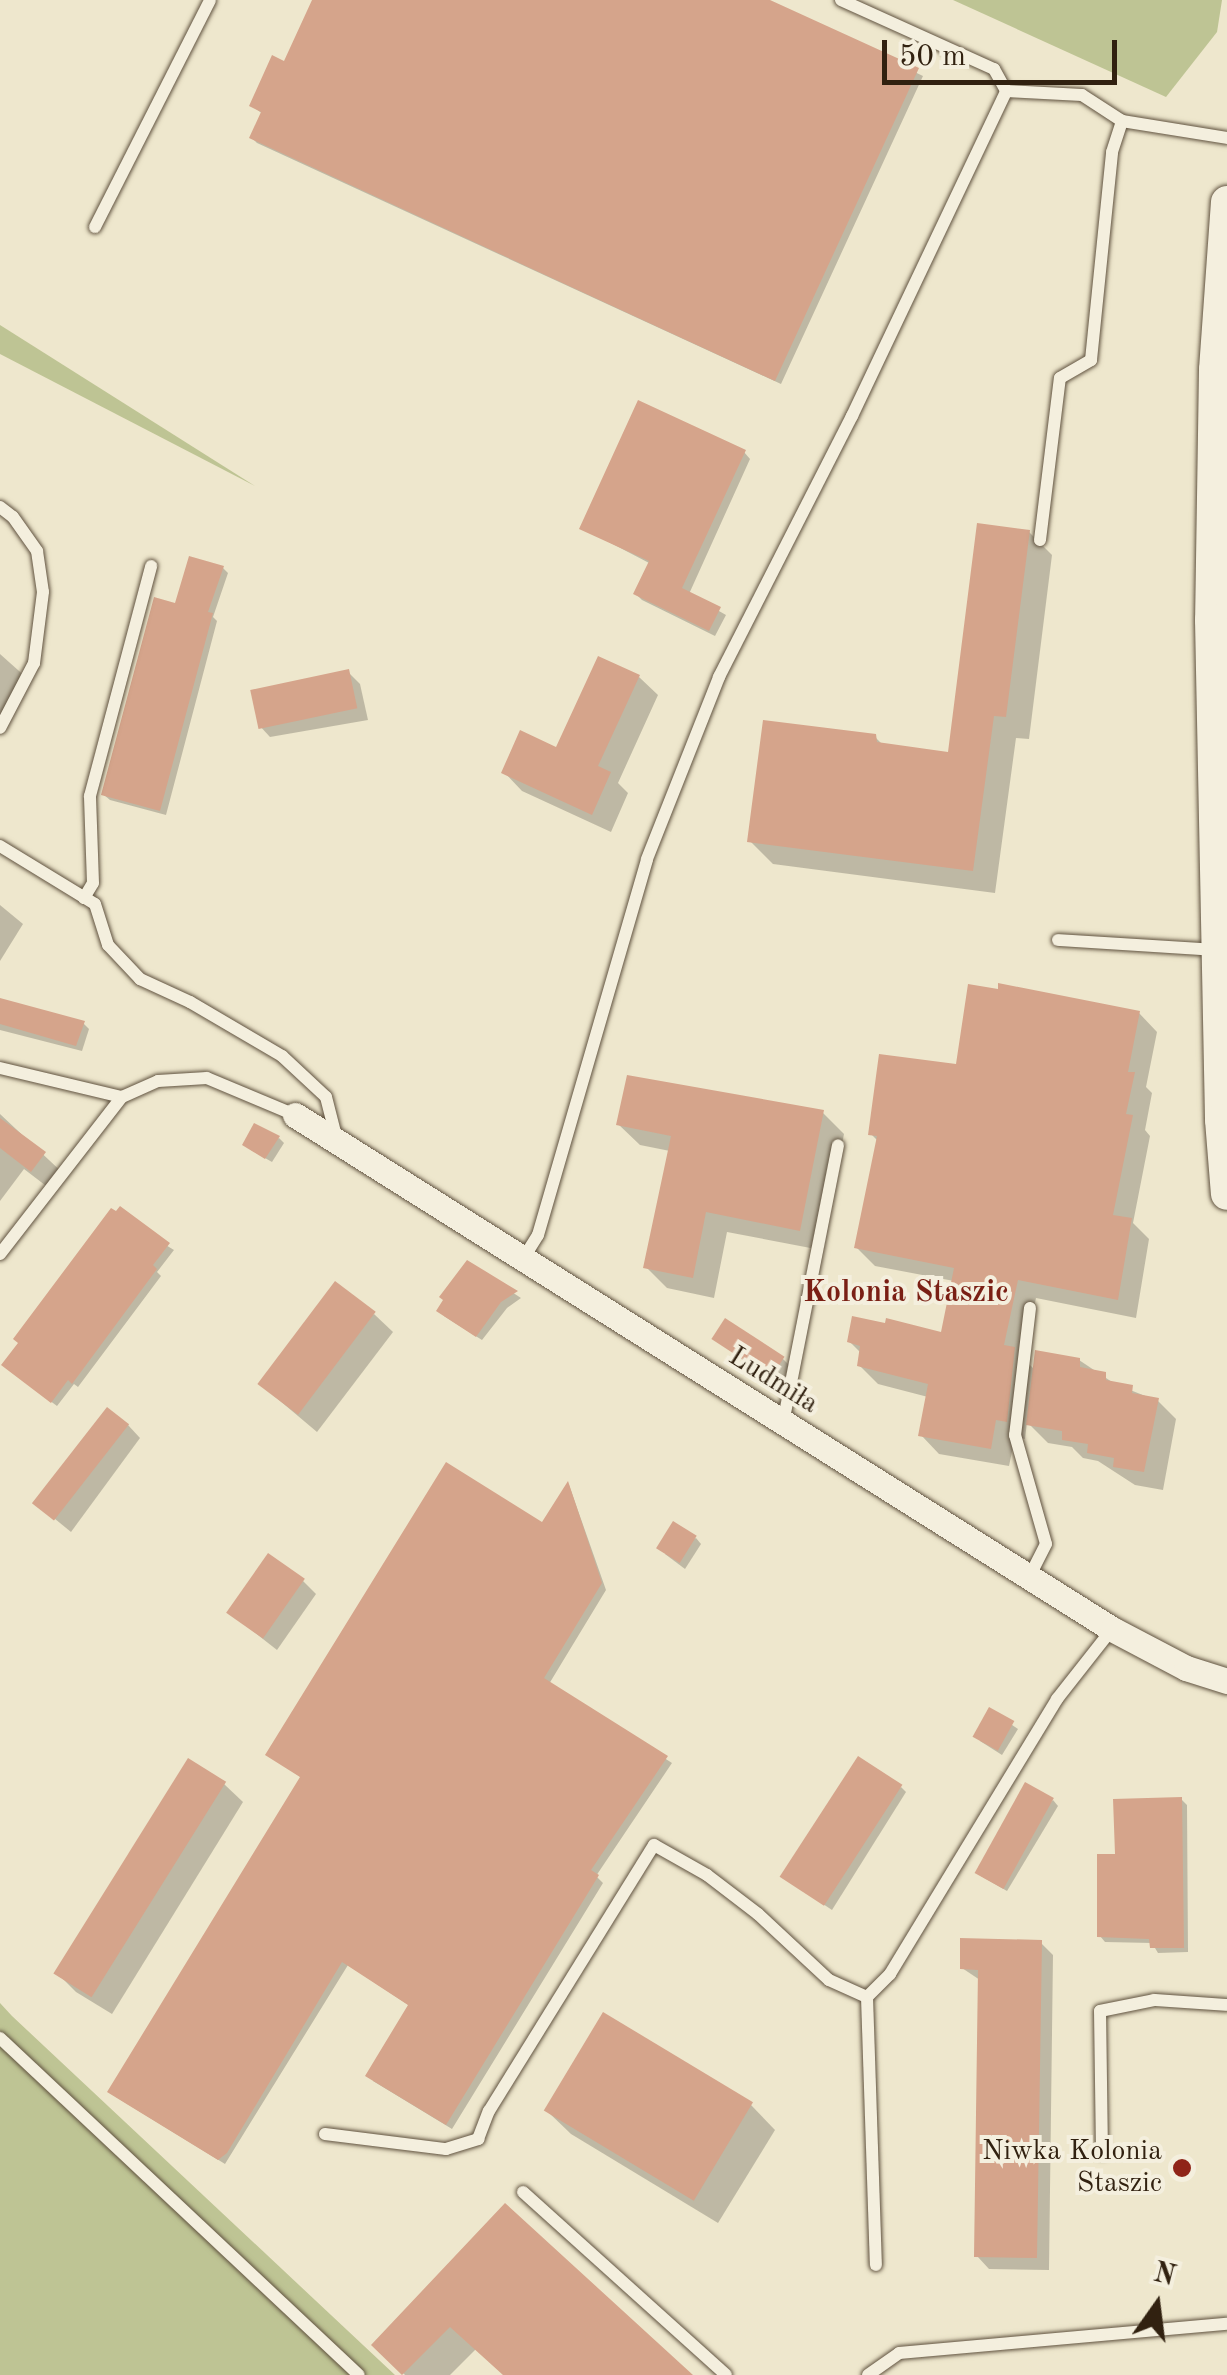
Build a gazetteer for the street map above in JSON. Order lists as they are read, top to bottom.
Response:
{
  "streets": {
    "street": ["Ludmiła"]
  },
  "districts": ["Kolonia Staszic"],
  "places": ["Niwka Kolonia Staszic"],
  "scale_bar": "50 m",
  "north": "top"
}
